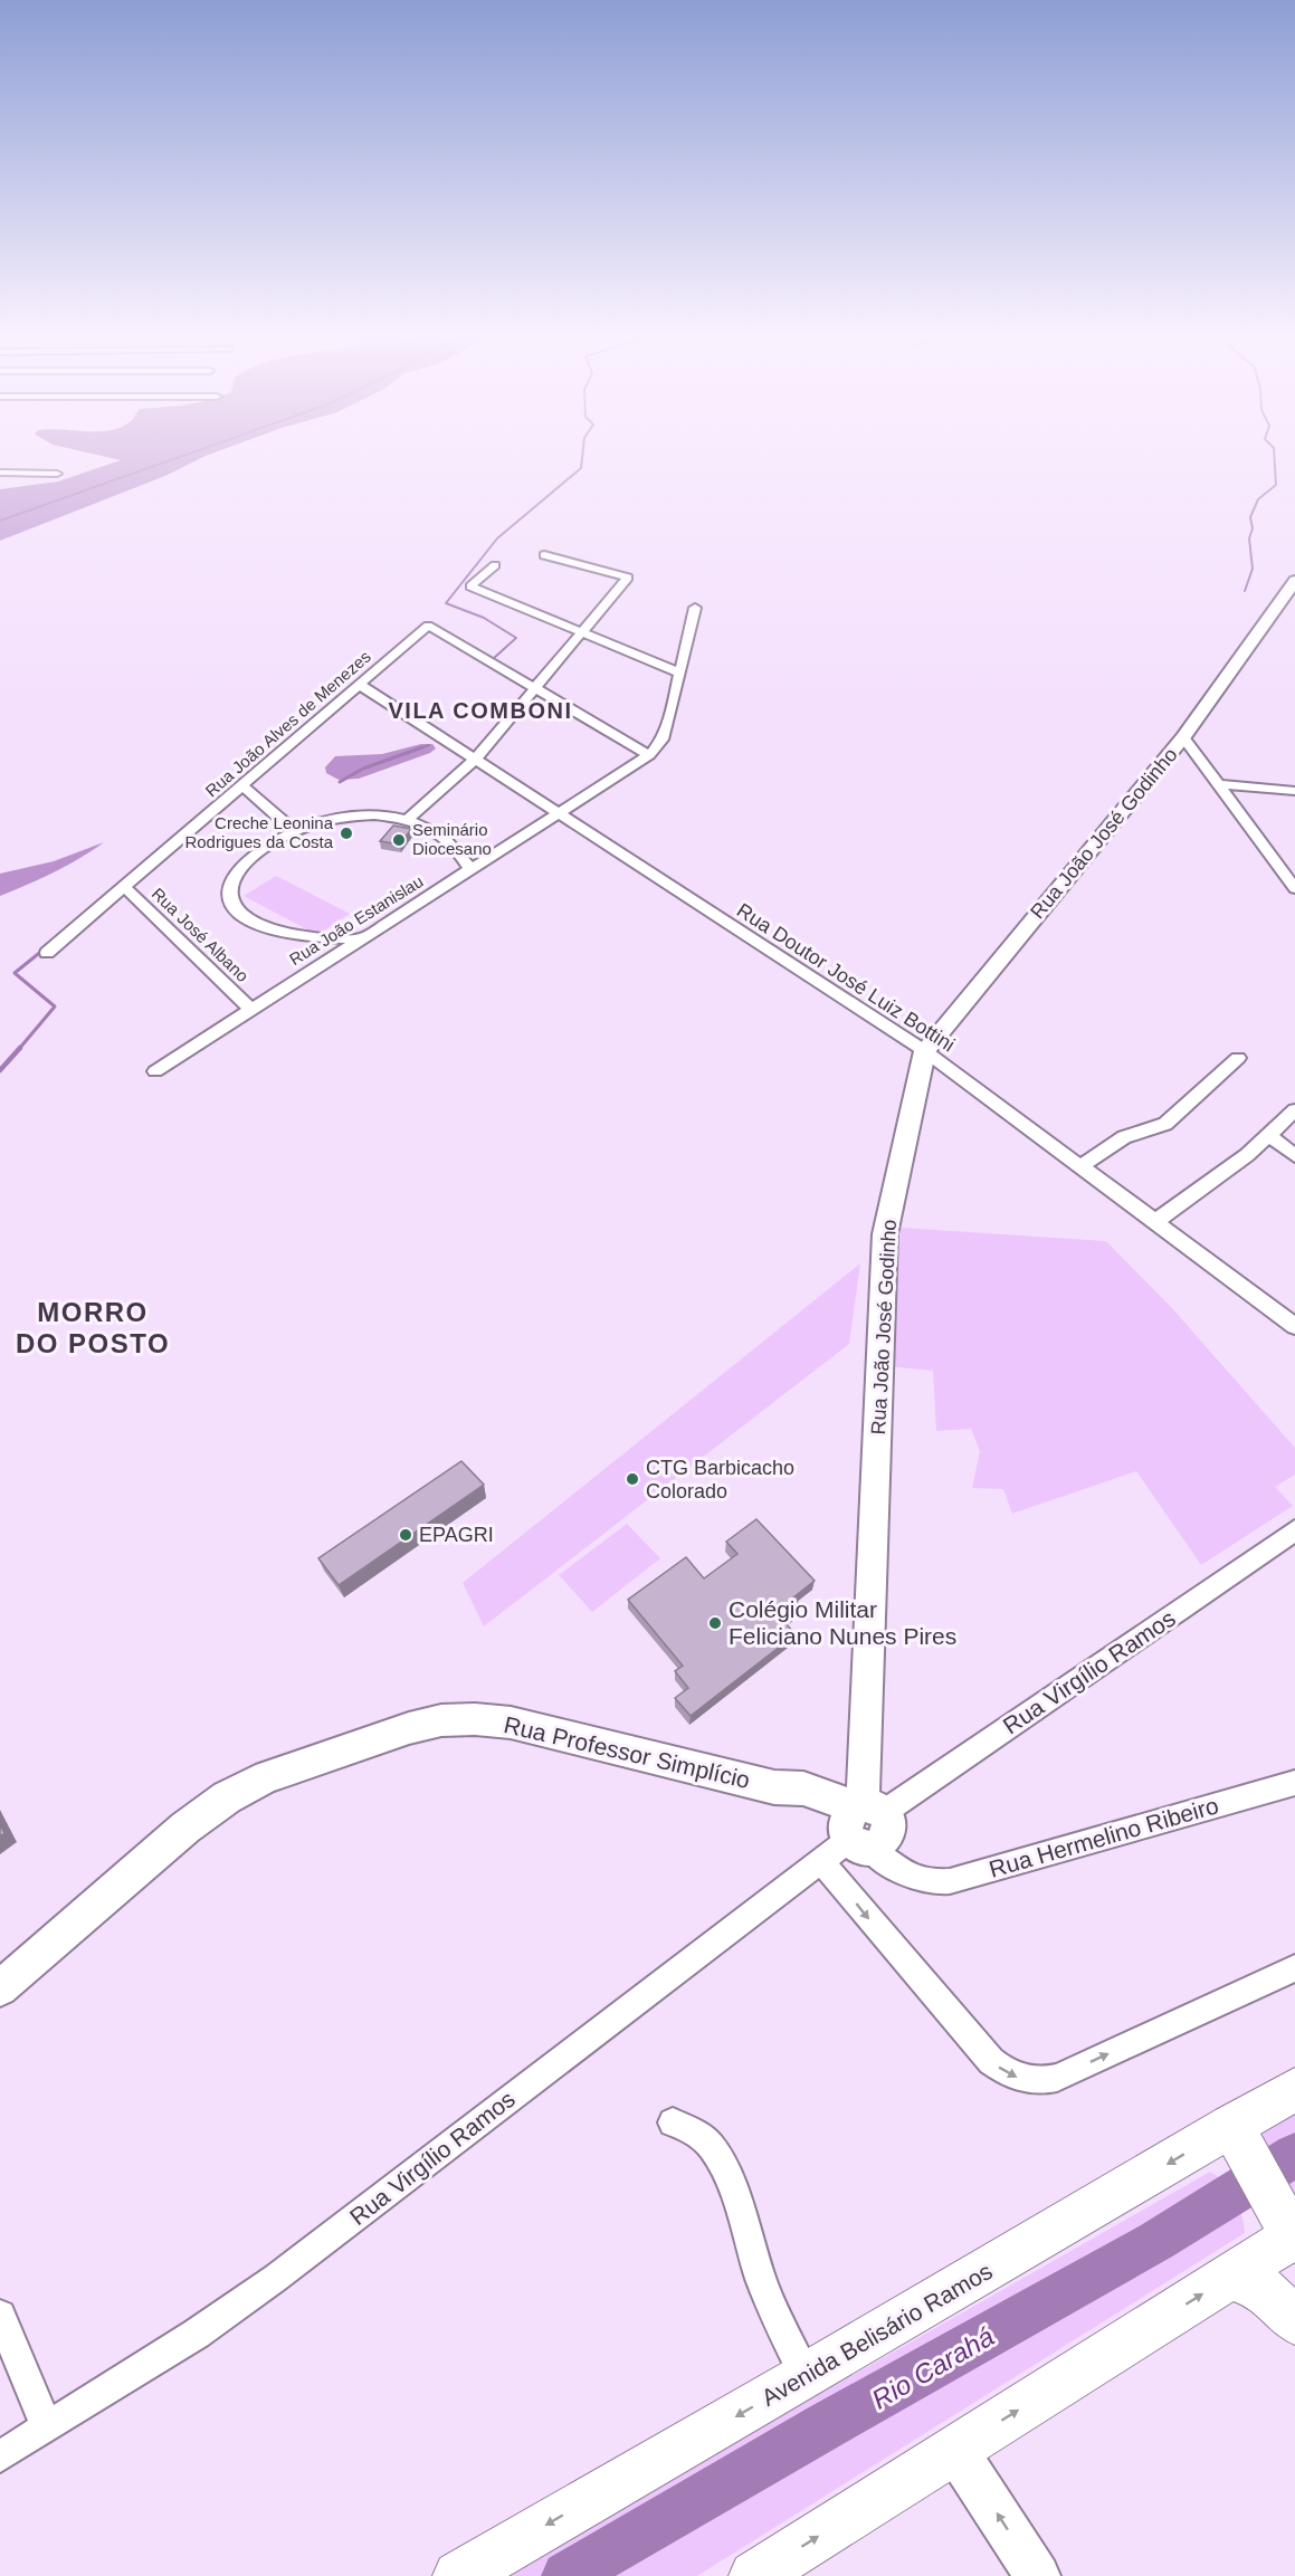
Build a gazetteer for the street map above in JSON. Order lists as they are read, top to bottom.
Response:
{
  "streets": {
    "main road": ["Avenida Belisário Ramos"],
    "street": [
      "Rua João Alves de Menezes",
      "Rua João José Godinho",
      "Rua João Estanislau",
      "Rua José Albano",
      "Rua Doutor José Luiz Bottini",
      "Rua Virgílio Ramos",
      "Rua Professor Simplício",
      "Rua Hermelino Ribeiro"
    ]
  },
  "crossings": [
    ["Rua João Alves de Menezes", "Rua José Albano"],
    ["Rua João Alves de Menezes", "Rua Doutor José Luiz Bottini"],
    ["Rua João José Godinho", "Rua Doutor José Luiz Bottini"],
    ["Rua João José Godinho", "Rua Virgílio Ramos"],
    ["Rua João José Godinho", "Rua Professor Simplício"],
    ["Rua João José Godinho", "Rua Hermelino Ribeiro"],
    ["Rua João Estanislau", "Rua José Albano"],
    ["Rua João Estanislau", "Rua Doutor José Luiz Bottini"],
    ["Rua Virgílio Ramos", "Rua Professor Simplício"],
    ["Rua Virgílio Ramos", "Rua Hermelino Ribeiro"],
    ["Rua Professor Simplício", "Rua Hermelino Ribeiro"]
  ],
  "districts": ["VILA COMBONI", "MORRO DO POSTO"],
  "water": ["Rio Carahá"],
  "places": [
    "Creche Leonina Rodrigues da Costa",
    "Seminário Diocesano",
    "CTG Barbicacho Colorado",
    "EPAGRI",
    "Colégio Militar Feliciano Nunes Pires"
  ]
}
